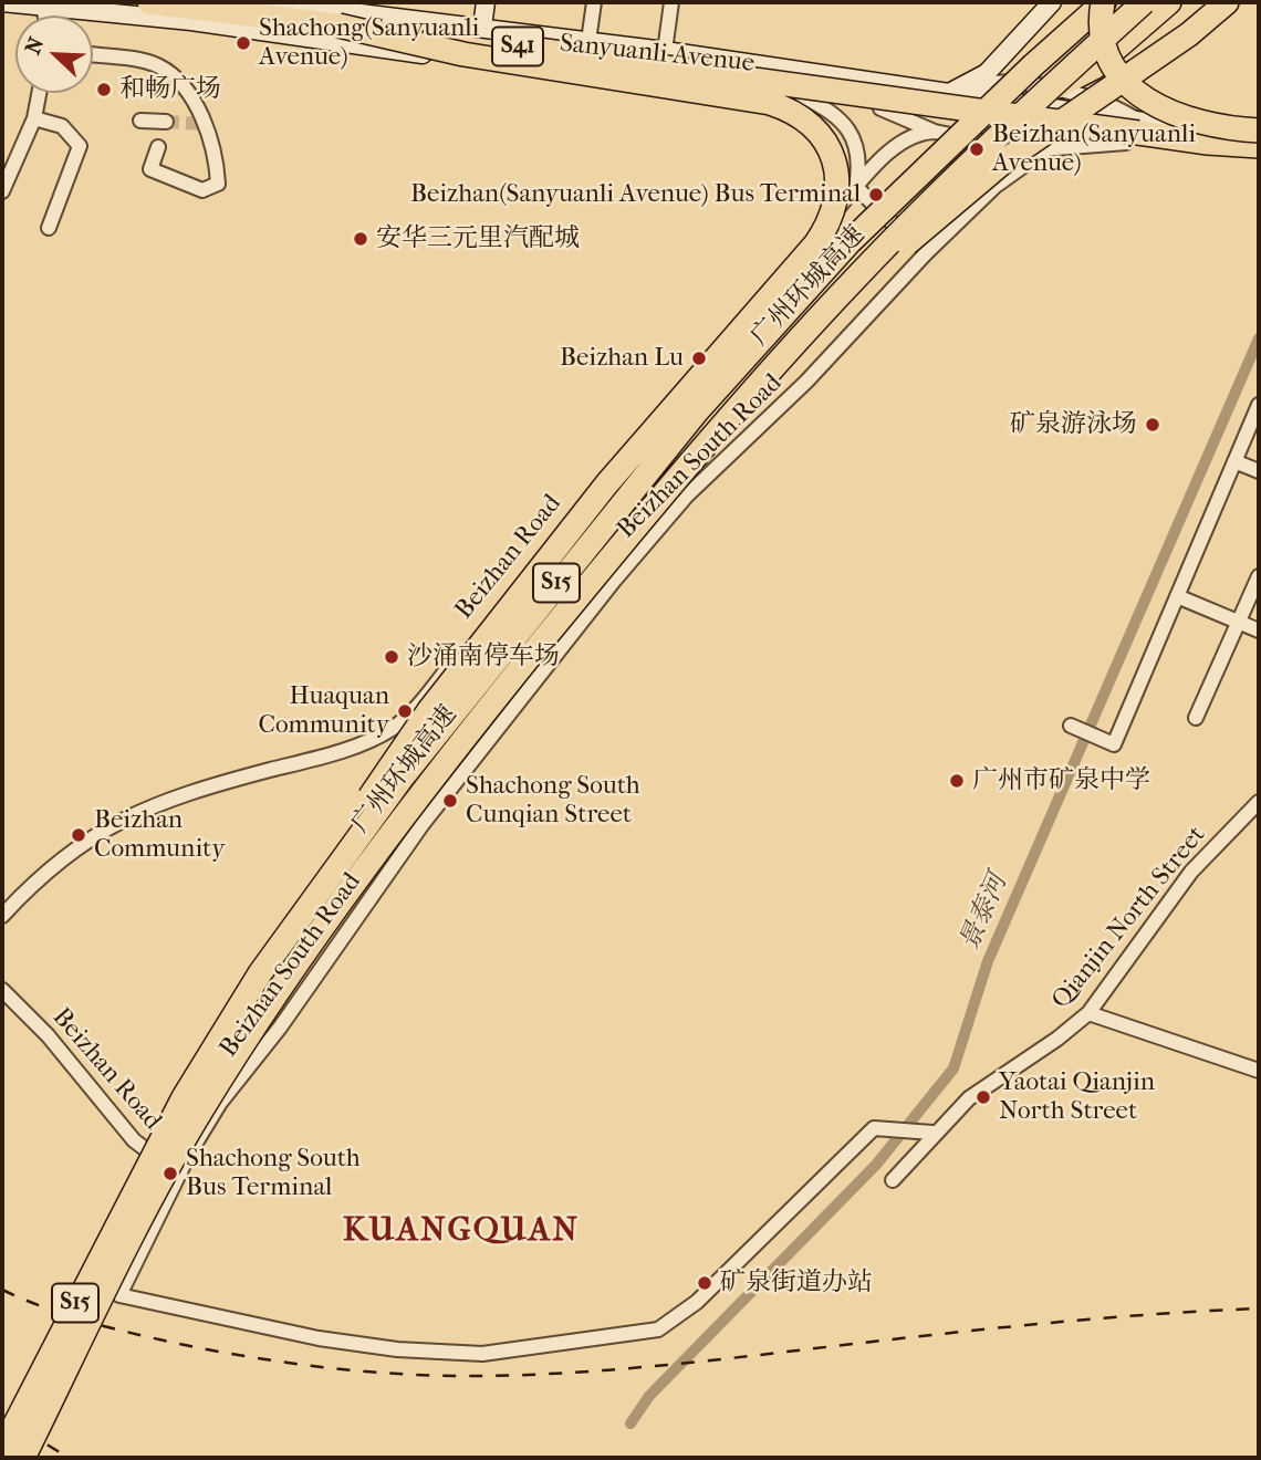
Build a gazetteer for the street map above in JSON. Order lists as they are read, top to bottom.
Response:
{
  "streets": {
    "highway": ["S41", "广州环城高速", "S15"],
    "main road": ["Sanyuanli Avenue"],
    "street": ["Beizhan South Road", "Beizhan Road", "Qianjin North Street"]
  },
  "crossings": [
    ["S41", "Sanyuanli Avenue"],
    ["Beizhan South Road", "Beizhan Road"],
    ["Beizhan South Road", "Qianjin North Street"]
  ],
  "districts": ["KUANGQUAN"],
  "water": ["景泰河"],
  "places": [
    "Shachong(Sanyuanli Avenue)",
    "和畅广场",
    "Beizhan(Sanyuanli Avenue)",
    "Beizhan(Sanyuanli Avenue) Bus Terminal",
    "安华三元里汽配城",
    "Beizhan Lu",
    "矿泉游泳场",
    "沙涌南停车场",
    "Huaquan Community",
    "广州市矿泉中学",
    "Shachong South Cunqian Street",
    "Beizhan Community",
    "Yaotai Qianjin North Street",
    "Shachong South Bus Terminal",
    "矿泉街道办站"
  ],
  "north": "top left"
}
